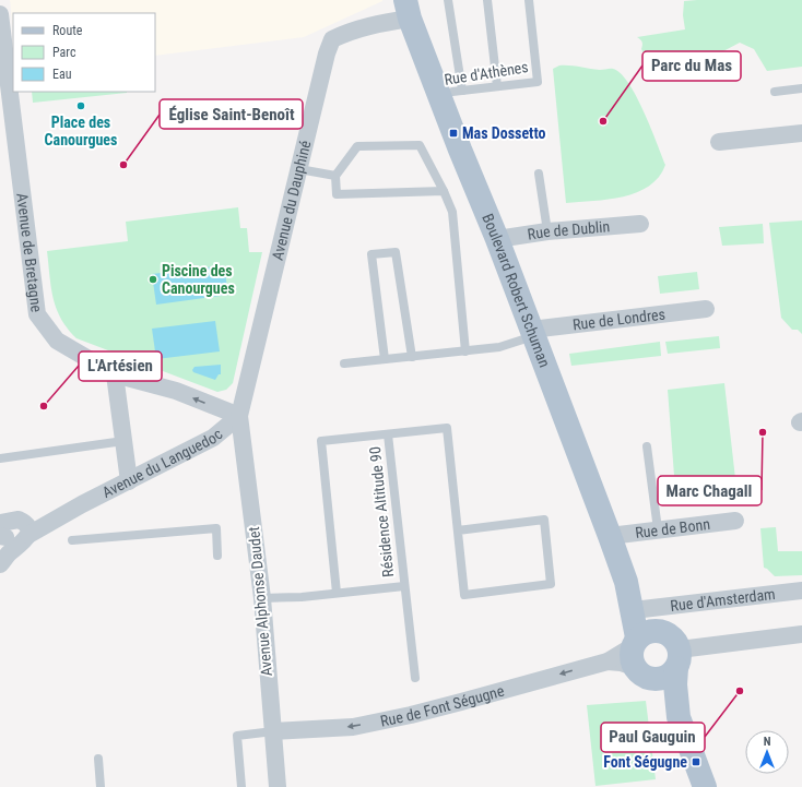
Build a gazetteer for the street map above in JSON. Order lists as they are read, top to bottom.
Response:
{
  "streets": {
    "main road": ["Boulevard Robert Schuman"],
    "street": [
      "Avenue du Dauphiné",
      "Rue de Dublin",
      "Avenue de Bretagne",
      "Rue de Londres",
      "Avenue du Languedoc",
      "Rue de Bonn",
      "Rue d'Amsterdam",
      "Avenue Alphonse Daudet",
      "Rue de Font Ségugne"
    ],
    "lane": ["Rue d'Athènes", "Résidence Altitude 90"]
  },
  "crossings": [
    ["Rue d'Athènes", "Boulevard Robert Schuman"],
    ["Avenue du Dauphiné", "Avenue de Bretagne"],
    ["Avenue du Dauphiné", "Boulevard Robert Schuman"],
    ["Avenue du Dauphiné", "Avenue du Languedoc"],
    ["Avenue du Dauphiné", "Avenue Alphonse Daudet"],
    ["Rue de Dublin", "Boulevard Robert Schuman"],
    ["Avenue de Bretagne", "Avenue du Languedoc"],
    ["Avenue de Bretagne", "Avenue Alphonse Daudet"],
    ["Boulevard Robert Schuman", "Rue de Londres"],
    ["Boulevard Robert Schuman", "Rue de Bonn"],
    ["Boulevard Robert Schuman", "Rue d'Amsterdam"],
    ["Boulevard Robert Schuman", "Rue de Font Ségugne"],
    ["Avenue du Languedoc", "Avenue Alphonse Daudet"],
    ["Résidence Altitude 90", "Avenue Alphonse Daudet"],
    ["Avenue Alphonse Daudet", "Rue de Font Ségugne"]
  ],
  "one_way": ["Rue de Font Ségugne"],
  "places": {
    "other": [
      "Place des Canourgues",
      "Parc du Mas",
      "Église Saint-Benoît",
      "Piscine des Canourgues",
      "L'Artésien",
      "Marc Chagall",
      "Paul Gauguin"
    ],
    "transit": ["Mas Dossetto", "Font Ségugne"]
  },
  "legend": ["Route", "Parc", "Eau"],
  "north": "top"
}
